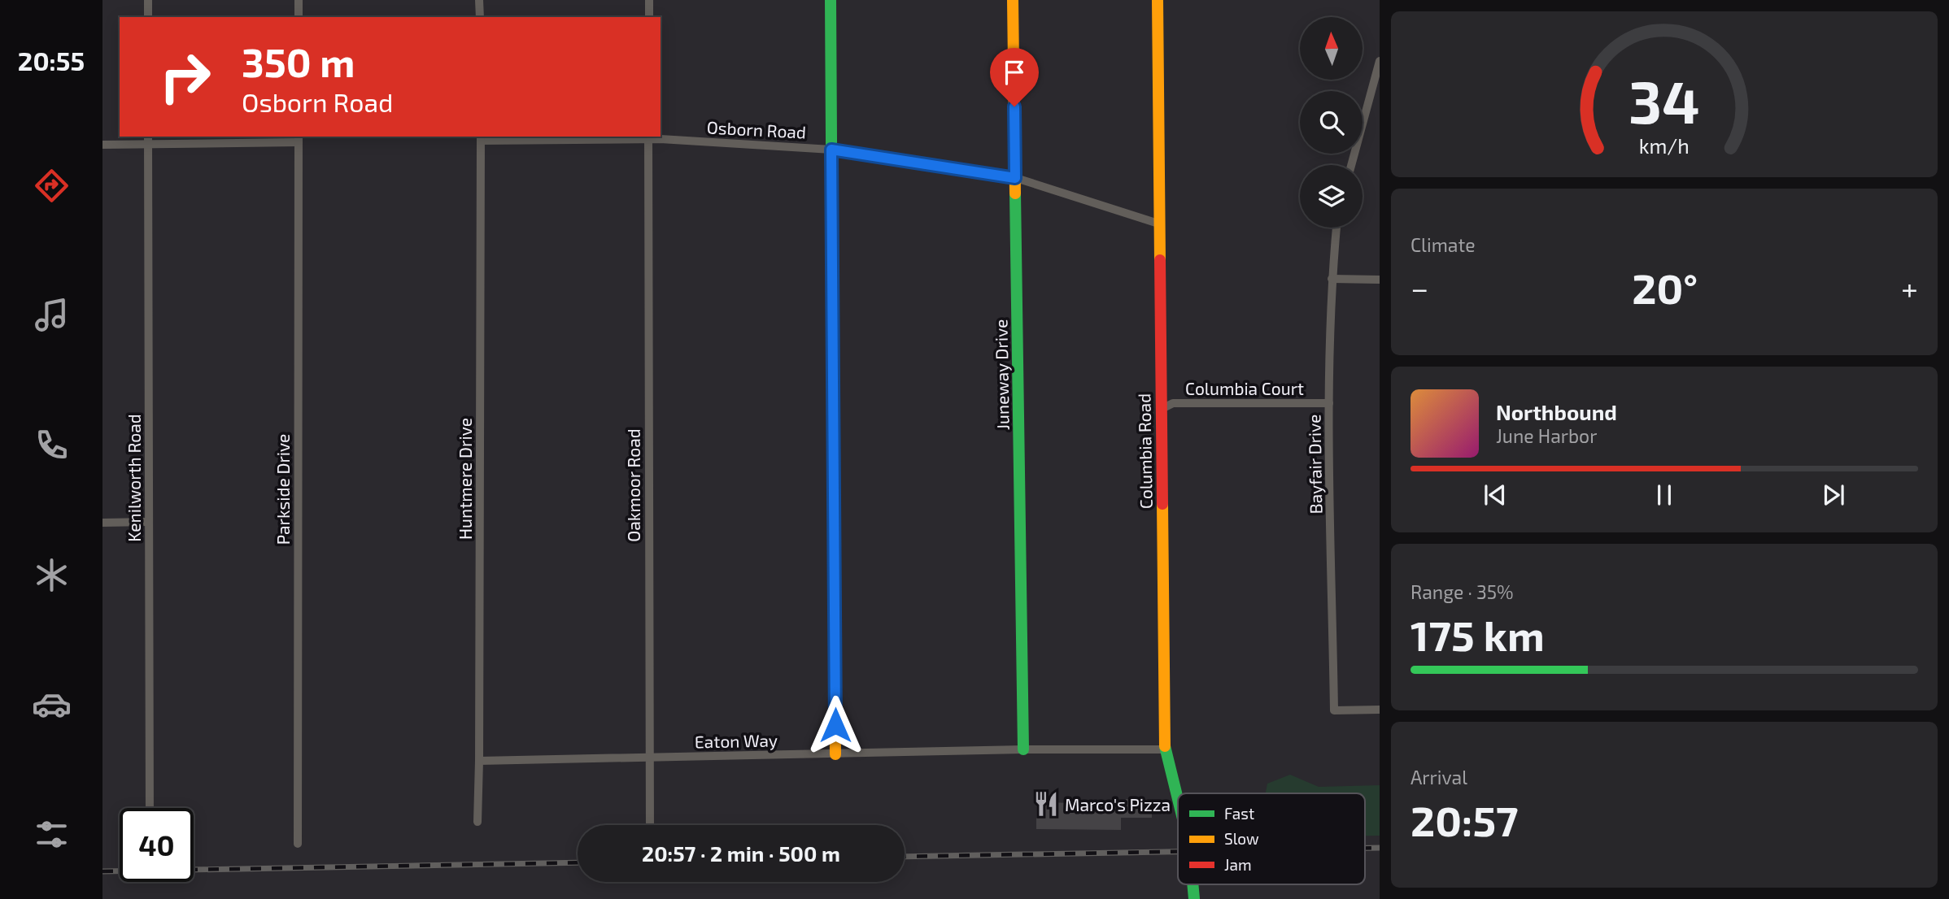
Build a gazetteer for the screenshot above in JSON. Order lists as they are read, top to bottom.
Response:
{
  "streets": {
    "street": [
      "Osborn Road",
      "Juneway Drive",
      "Columbia Court",
      "Columbia Road",
      "Bayfair Drive",
      "Kenilworth Road",
      "Huntmere Drive",
      "Oakmoor Road",
      "Parkside Drive",
      "Eaton Way"
    ]
  },
  "crossings": [
    ["Osborn Road", "Juneway Drive"],
    ["Osborn Road", "Columbia Road"],
    ["Osborn Road", "Huntmere Drive"],
    ["Osborn Road", "Oakmoor Road"],
    ["Juneway Drive", "Eaton Way"],
    ["Columbia Court", "Columbia Road"],
    ["Columbia Court", "Bayfair Drive"],
    ["Columbia Road", "Eaton Way"],
    ["Huntmere Drive", "Eaton Way"],
    ["Oakmoor Road", "Eaton Way"]
  ],
  "places": {
    "restaurant": ["Marco's Pizza"]
  },
  "legend": ["Fast", "Slow", "Jam"],
  "north": "top",
  "page": {
    "tabs": "20:55",
    "turn": ["350 m", "Osborn Road"],
    "tile": [
      "Climate",
      ["Range · 35%", "175 km"],
      ["Arrival", "20:57"]
    ],
    "heat": ["−", "20°", "+"],
    "song": ["Northbound", "June Harbor"],
    "limit": "40",
    "trip": "20:57 · 2 min · 500 m",
    "gauge": ["34", "km/h"]
  }
}
